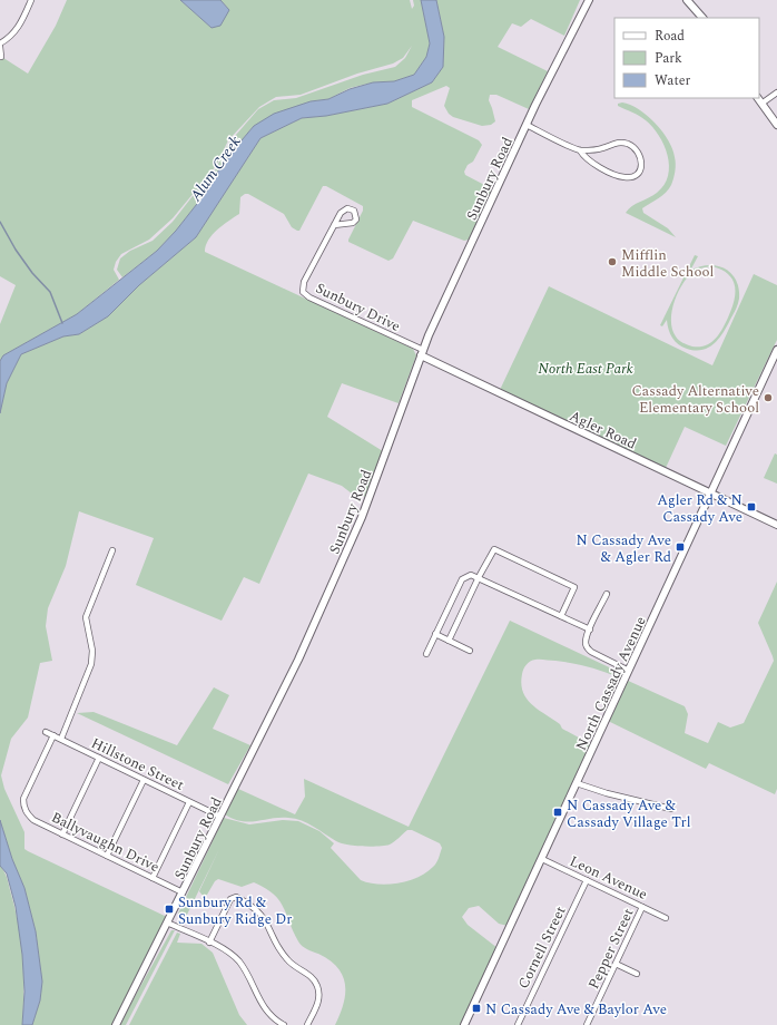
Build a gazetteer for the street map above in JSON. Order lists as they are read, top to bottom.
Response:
{
  "streets": {
    "main road": ["Sunbury Road", "Agler Road", "North Cassady Avenue"],
    "street": [
      "Sunbury Drive",
      "Hillstone Street",
      "Ballyvaughn Drive",
      "Leon Avenue",
      "Cornell Street",
      "Pepper Street"
    ]
  },
  "crossings": [
    ["Sunbury Road", "Sunbury Drive"],
    ["Sunbury Road", "Agler Road"],
    ["Sunbury Road", "Hillstone Street"],
    ["Sunbury Road", "Ballyvaughn Drive"],
    ["Sunbury Drive", "Agler Road"],
    ["Agler Road", "North Cassady Avenue"],
    ["North Cassady Avenue", "Leon Avenue"],
    ["Hillstone Street", "Ballyvaughn Drive"],
    ["Leon Avenue", "Cornell Street"],
    ["Leon Avenue", "Pepper Street"]
  ],
  "water": ["Alum Creek"],
  "parks": ["North East Park"],
  "places": {
    "other": ["Mifflin Middle School", "Cassady Alternative Elementary School"],
    "transit": [
      "Agler Rd & N Cassady Ave",
      "N Cassady Ave & Agler Rd",
      "N Cassady Ave & Cassady Village Trl",
      "Sunbury Rd & Sunbury Ridge Dr",
      "N Cassady Ave & Baylor Ave"
    ]
  },
  "legend": ["Road", "Park", "Water"]
}
